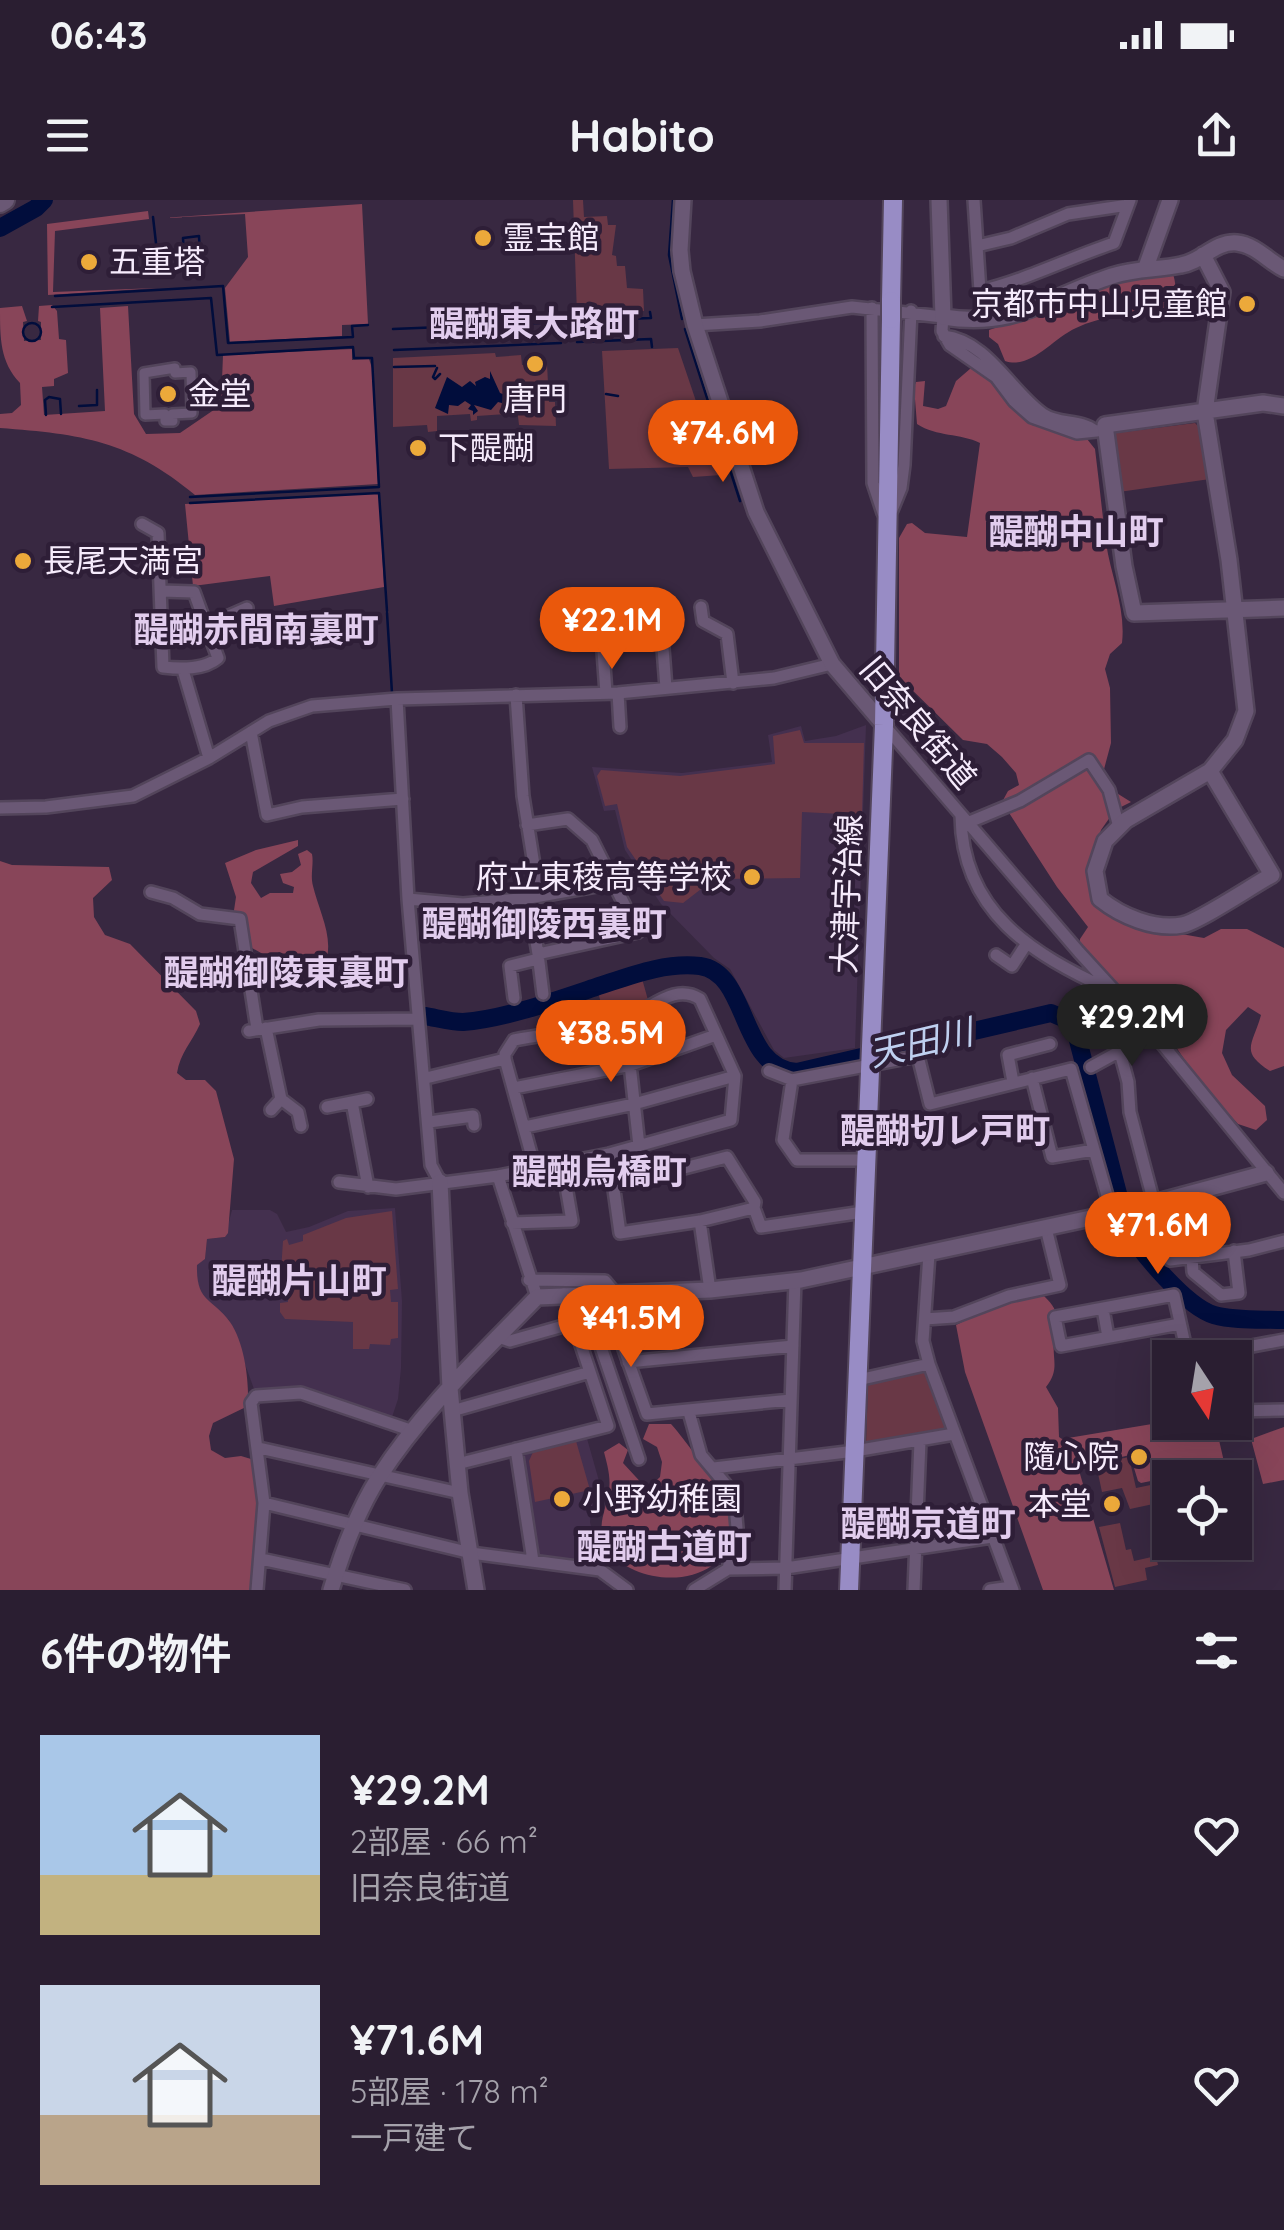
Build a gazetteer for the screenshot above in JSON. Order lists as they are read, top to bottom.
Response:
{
  "streets": {
    "main road": ["大津宇治線"],
    "street": ["旧奈良街道"]
  },
  "crossings": [
    ["旧奈良街道", "大津宇治線"]
  ],
  "districts": [
    "醍醐東大路町",
    "醍醐中山町",
    "醍醐赤間南裏町",
    "醍醐御陵西裏町",
    "醍醐御陵東裏町",
    "醍醐切レ戸町",
    "醍醐烏橋町",
    "醍醐片山町",
    "醍醐京道町",
    "醍醐古道町"
  ],
  "water": ["天田川"],
  "places": [
    "霊宝館",
    "五重塔",
    "京都市中山児童館",
    "唐門",
    "金堂",
    "下醍醐",
    "長尾天満宮",
    "府立東稜高等学校",
    "隨心院",
    "小野幼稚園",
    "本堂"
  ],
  "north": "bottom",
  "page": {
    "status": "06:43",
    "header": "Habito",
    "price": [
      "¥74.6M",
      "¥22.1M",
      "¥29.2M",
      "¥38.5M",
      "¥71.6M",
      "¥41.5M"
    ],
    "heading": "6件の物件",
    "list": [
      {
        "name": "¥29.2M",
        "note": "2部屋 · 66 m² · 旧奈良街道"
      },
      {
        "name": "¥71.6M",
        "note": "5部屋 · 178 m² · 一戸建て"
      }
    ]
  }
}
